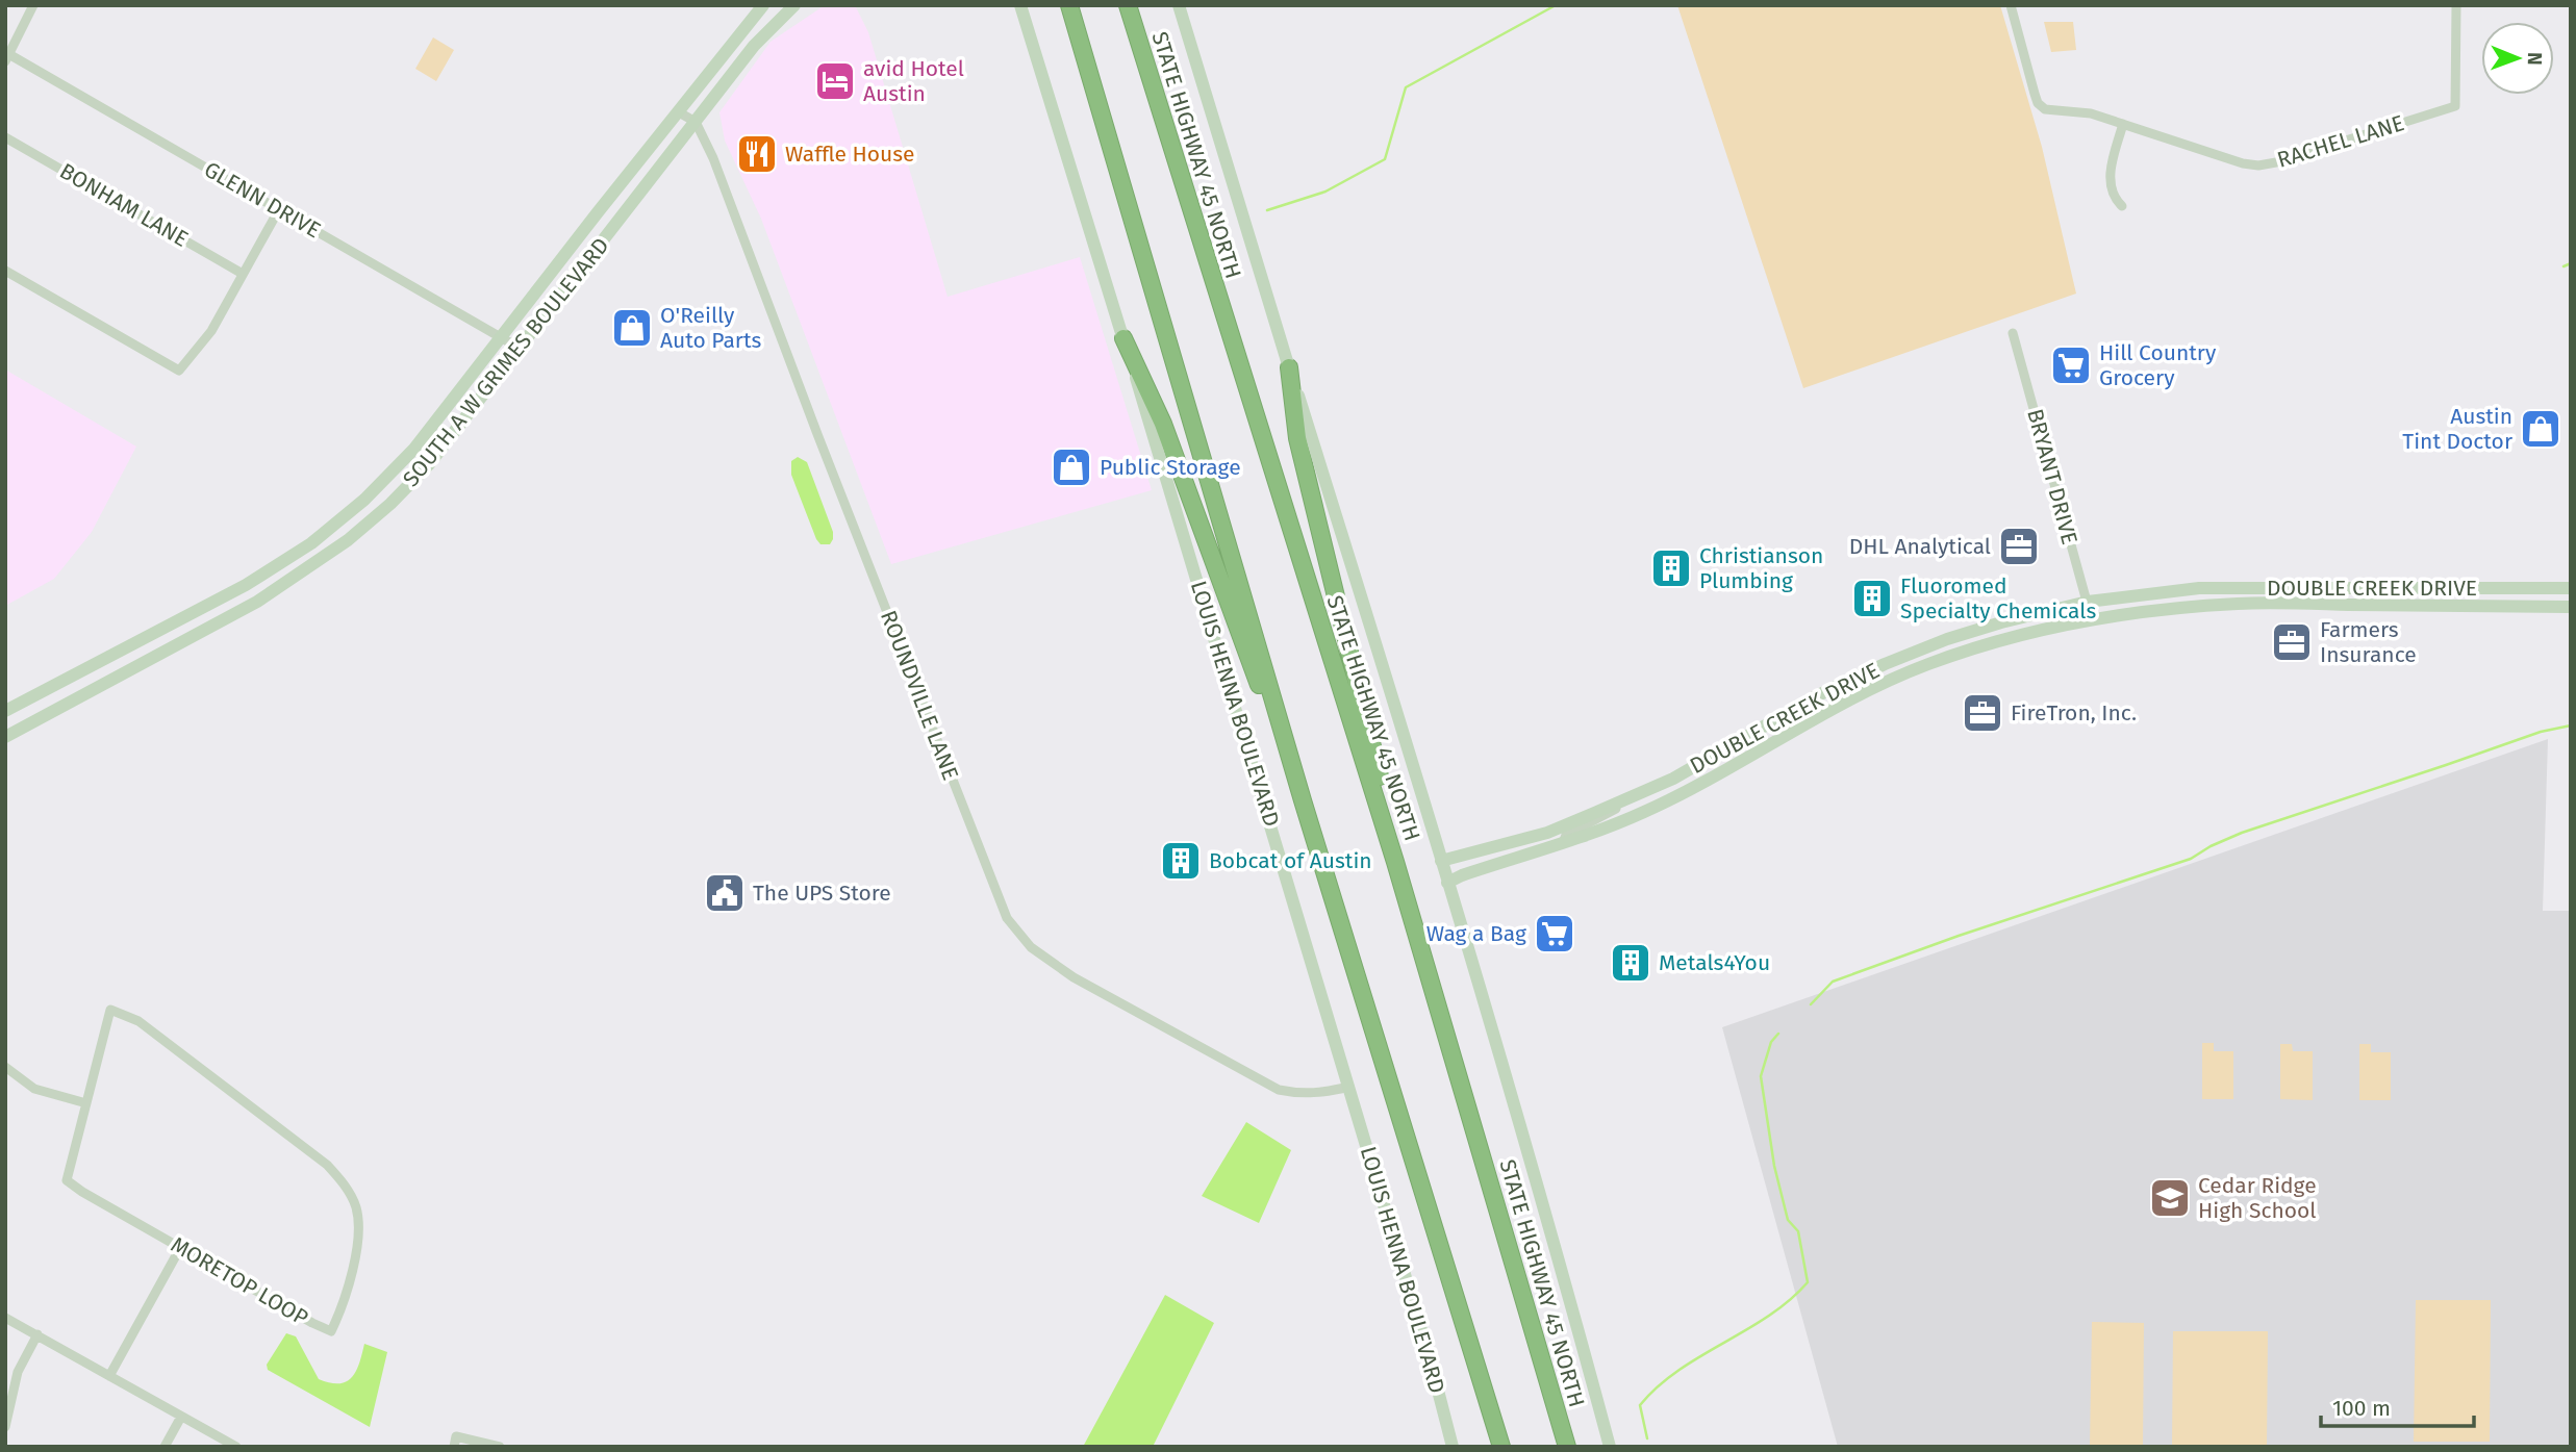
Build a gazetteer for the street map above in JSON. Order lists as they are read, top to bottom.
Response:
{
  "streets": {
    "highway": ["STATE HIGHWAY 45 NORTH"],
    "main road": ["SOUTH A W GRIMES BOULEVARD", "DOUBLE CREEK DRIVE", "LOUIS HENNA BOULEVARD"],
    "street": [
      "RACHEL LANE",
      "GLENN DRIVE",
      "BONHAM LANE",
      "BRYANT DRIVE",
      "ROUNDVILLE LANE",
      "MORETOP LOOP"
    ]
  },
  "crossings": [
    ["GLENN DRIVE", "SOUTH A W GRIMES BOULEVARD"],
    ["SOUTH A W GRIMES BOULEVARD", "ROUNDVILLE LANE"],
    ["BRYANT DRIVE", "DOUBLE CREEK DRIVE"],
    ["ROUNDVILLE LANE", "LOUIS HENNA BOULEVARD"]
  ],
  "places": {
    "hotel": ["avid Hotel Austin"],
    "restaurant": ["Waffle House"],
    "shop": ["O'Reilly Auto Parts", "Austin Tint Doctor", "Public Storage"],
    "supermarket": ["Hill Country Grocery", "Wag a Bag"],
    "office": ["DHL Analytical", "Farmers Insurance", "FireTron, Inc."],
    "building": [
      "Christianson Plumbing",
      "Fluoromed Specialty Chemicals",
      "Bobcat of Austin",
      "Metals4You"
    ],
    "public building": ["The UPS Store"],
    "school or university": ["Cedar Ridge High School"]
  },
  "scale_bar": "100 m",
  "north": "right"
}
